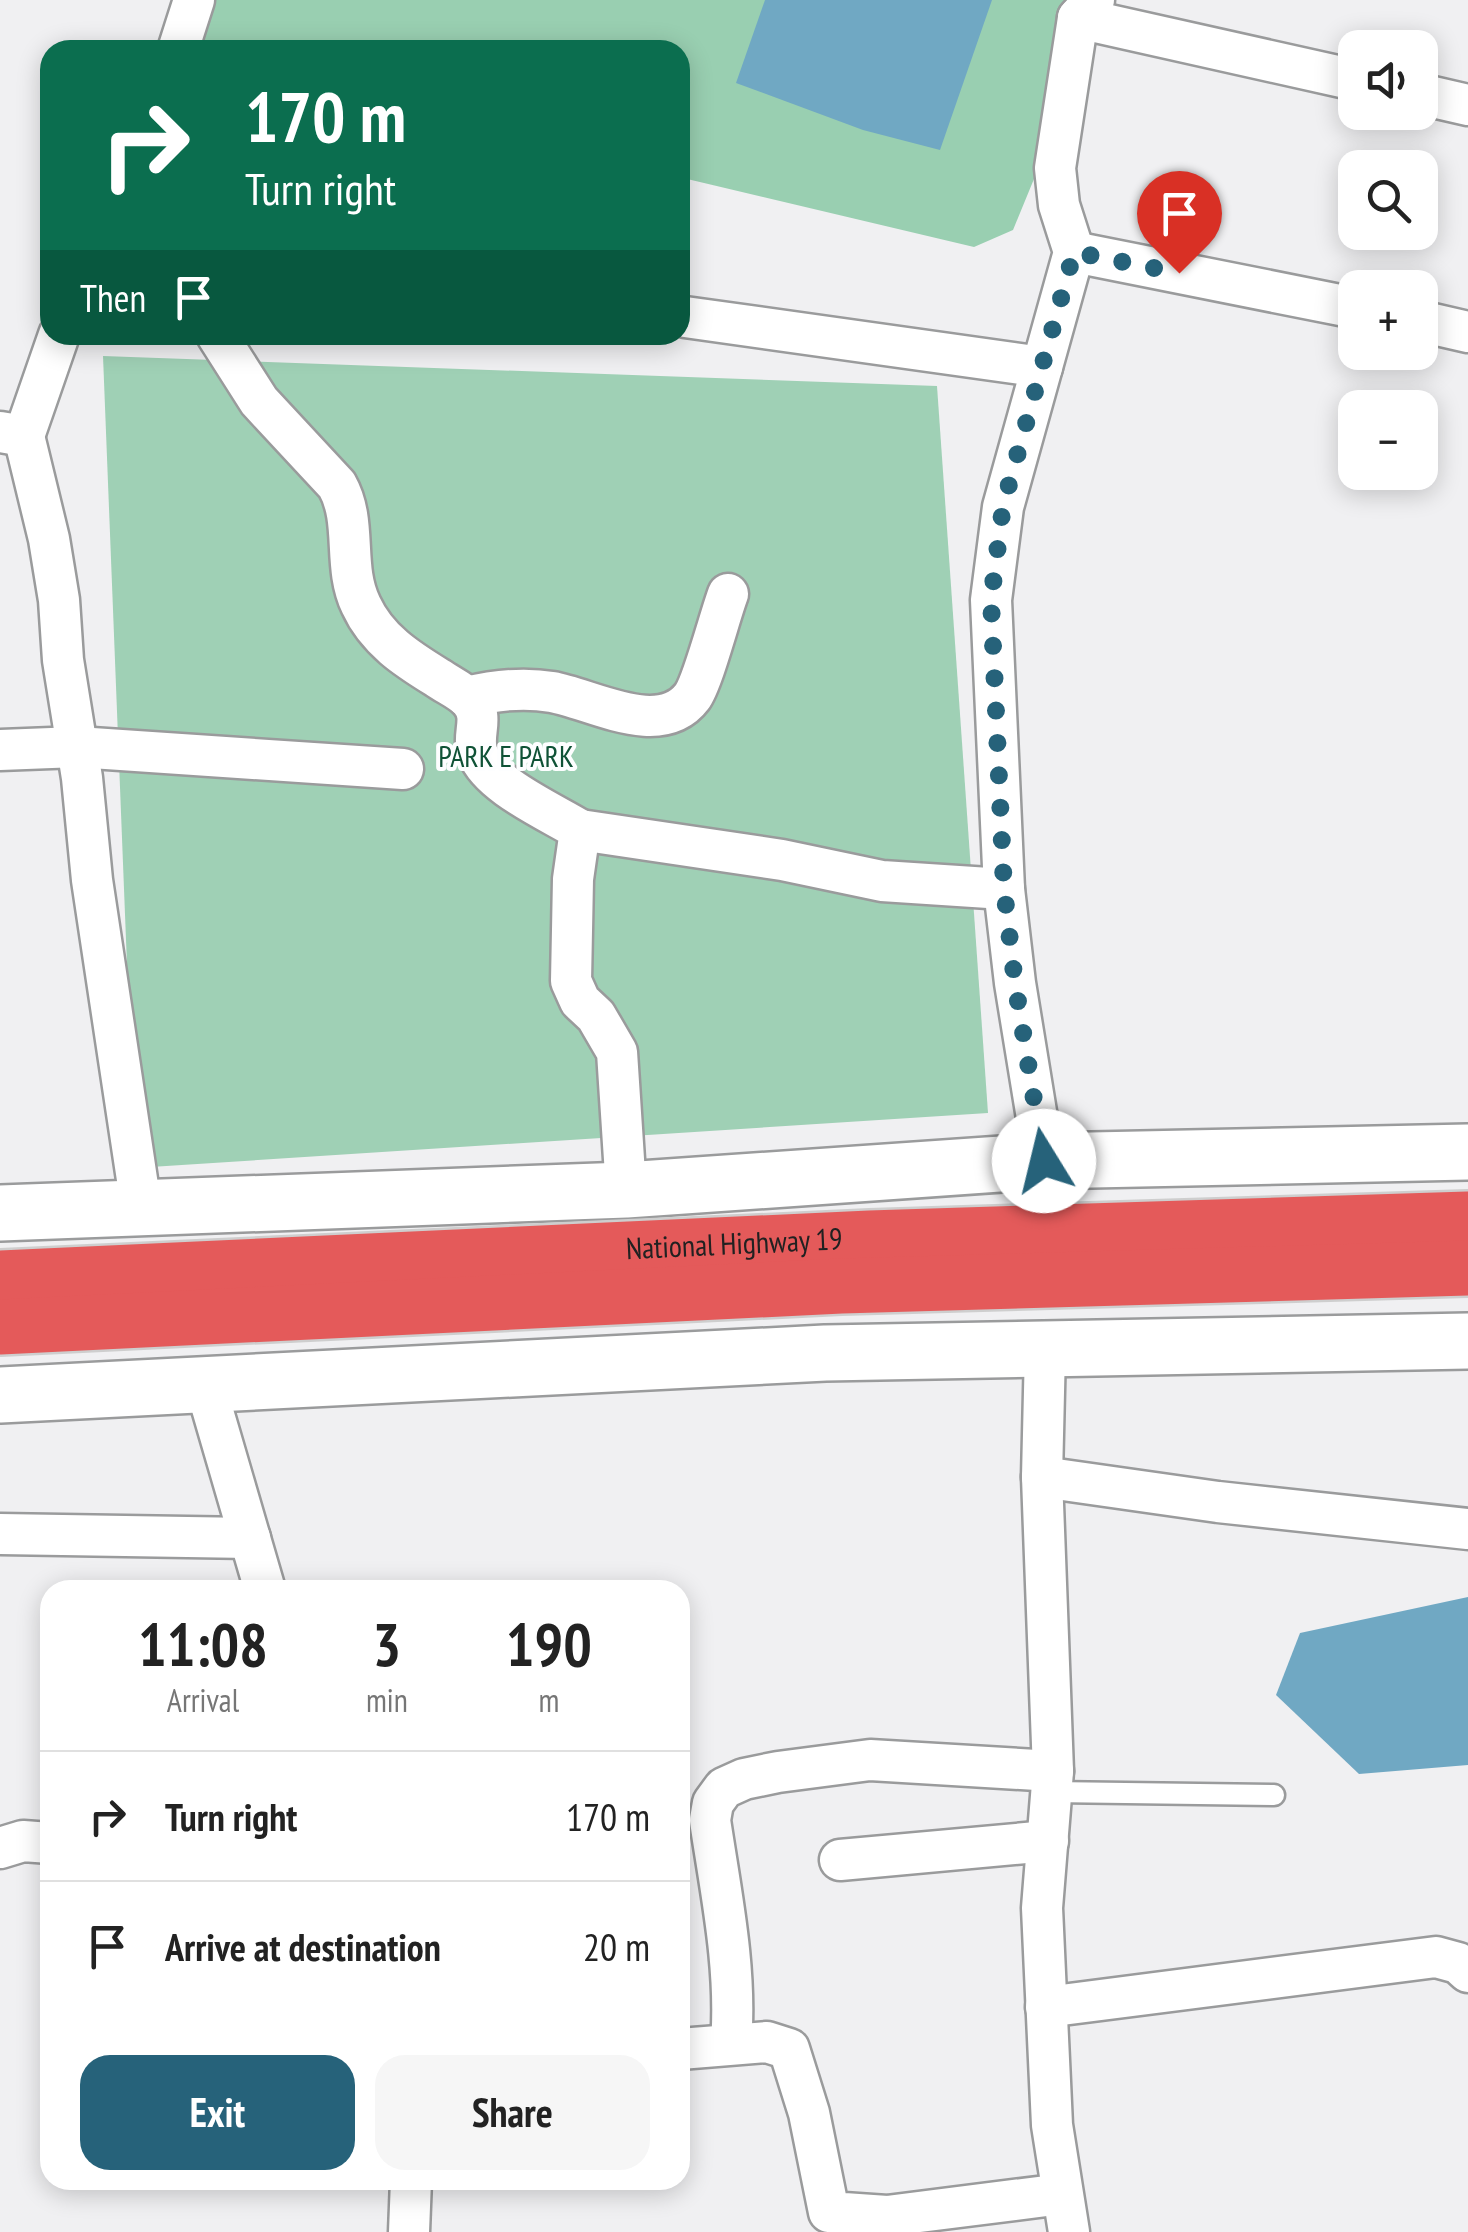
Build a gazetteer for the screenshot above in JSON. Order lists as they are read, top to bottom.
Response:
{
  "streets": {
    "highway": ["National Highway 19"]
  },
  "parks": ["PARK E PARK"],
  "page": {
    "map_buttons": ["+", "−"],
    "turn": ["170 m", "Turn right"],
    "then": "Then",
    "eta": [
      "11:08",
      "Arrival",
      "3",
      "min",
      "190",
      "m"
    ],
    "list": [
      {
        "name": "Turn right",
        "value": "170 m"
      },
      {
        "name": "Arrive at destination",
        "value": "20 m"
      }
    ],
    "buttons": ["Exit", "Share"]
  }
}
